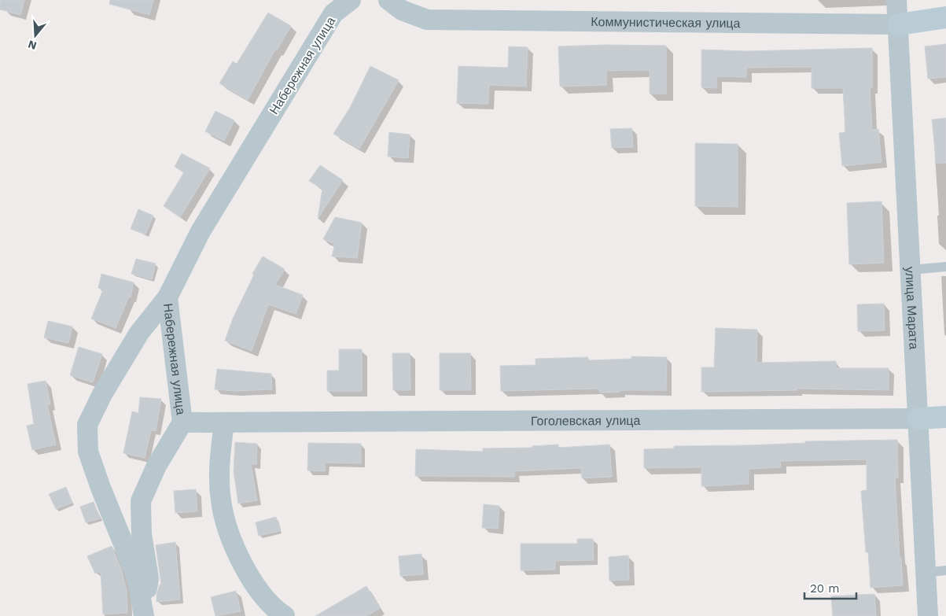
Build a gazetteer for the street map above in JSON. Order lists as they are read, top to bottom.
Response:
{
  "streets": {
    "street": [
      "Коммунистическая улица",
      "Набережная улица",
      "улица Марата",
      "Гоголевская улица"
    ]
  },
  "crossings": [
    ["Коммунистическая улица", "улица Марата"],
    ["Набережная улица", "Гоголевская улица"],
    ["улица Марата", "Гоголевская улица"]
  ],
  "scale_bar": "20 m",
  "north": "bottom"
}
